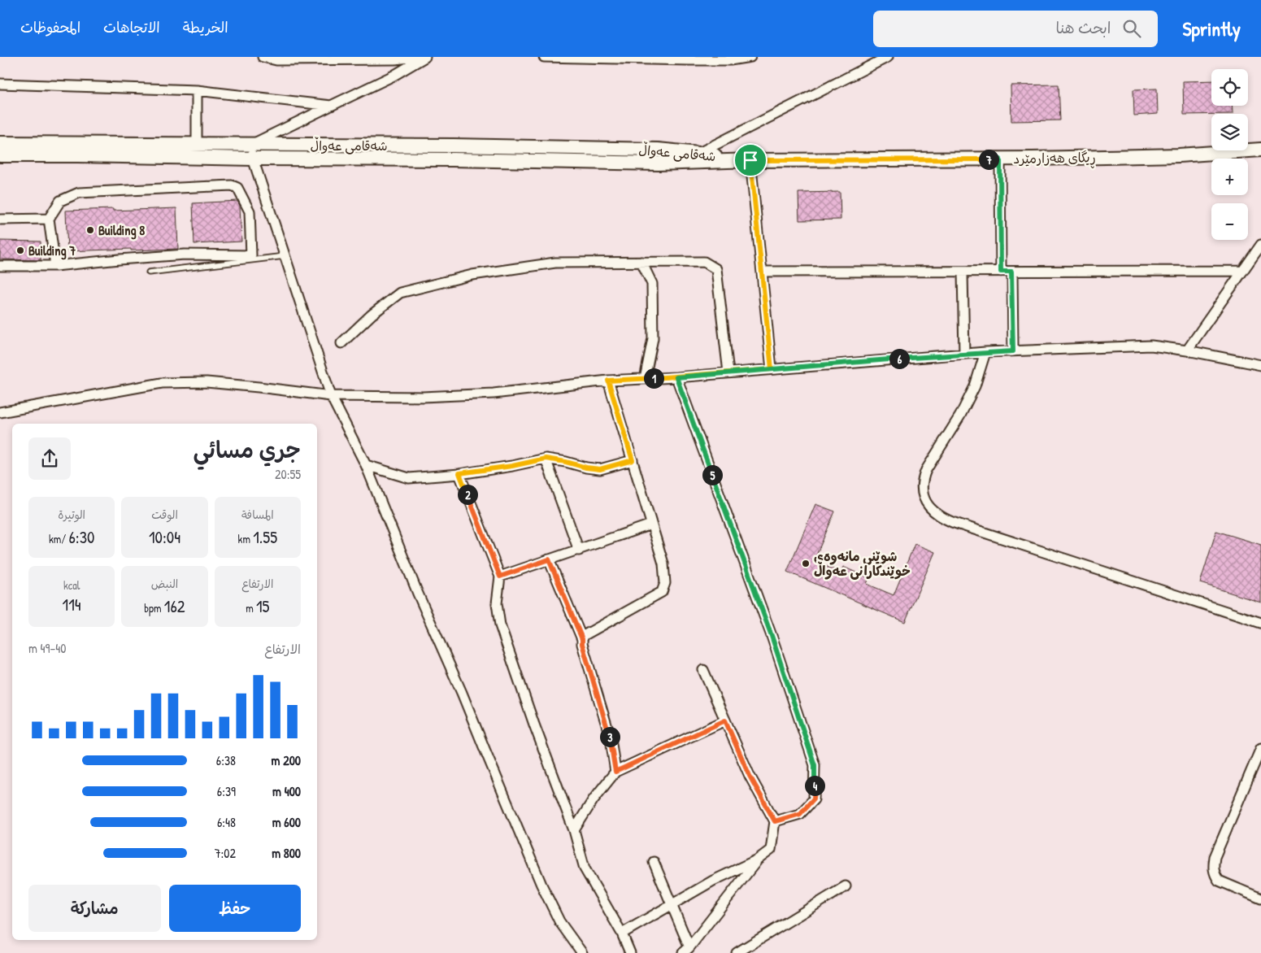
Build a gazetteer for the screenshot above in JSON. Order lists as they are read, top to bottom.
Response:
{
  "streets": {
    "main road": ["شەقامی عەواڵ", "ڕیگای هەزارمێرد"]
  },
  "crossings": [
    ["شەقامی عەواڵ", "ڕیگای هەزارمێرد"]
  ],
  "places": ["Building 8", "Building 7", "شوێنی مانەوەی خوێندکارانی عەواڵ"],
  "page": {
    "header": "Sprintly",
    "search": "ابحث هنا",
    "nav": ["الخريطة", "الاتجاهات", "المحفوظات"],
    "map_buttons": ["+", "−"],
    "pins": [
      "7",
      "6",
      "1",
      "5",
      "2",
      "3",
      "4"
    ],
    "heading": ["جري مسائي", "20:55"],
    "stats": [
      ["المسافة", "1.55 km"],
      ["الوقت", "10:04"],
      ["الوتيرة", "6:30 /km"],
      ["الارتفاع", "15 m"],
      ["النبض", "162 bpm"],
      ["kcal", "114"]
    ],
    "chart": ["الارتفاع", "40–49 m"],
    "list": [
      {
        "name": "200 m",
        "note": "6:38"
      },
      {
        "name": "400 m",
        "note": "6:39"
      },
      {
        "name": "600 m",
        "note": "6:48"
      },
      {
        "name": "800 m",
        "note": "7:02"
      }
    ],
    "buttons": ["حفظ", "مشاركة"]
  }
}
